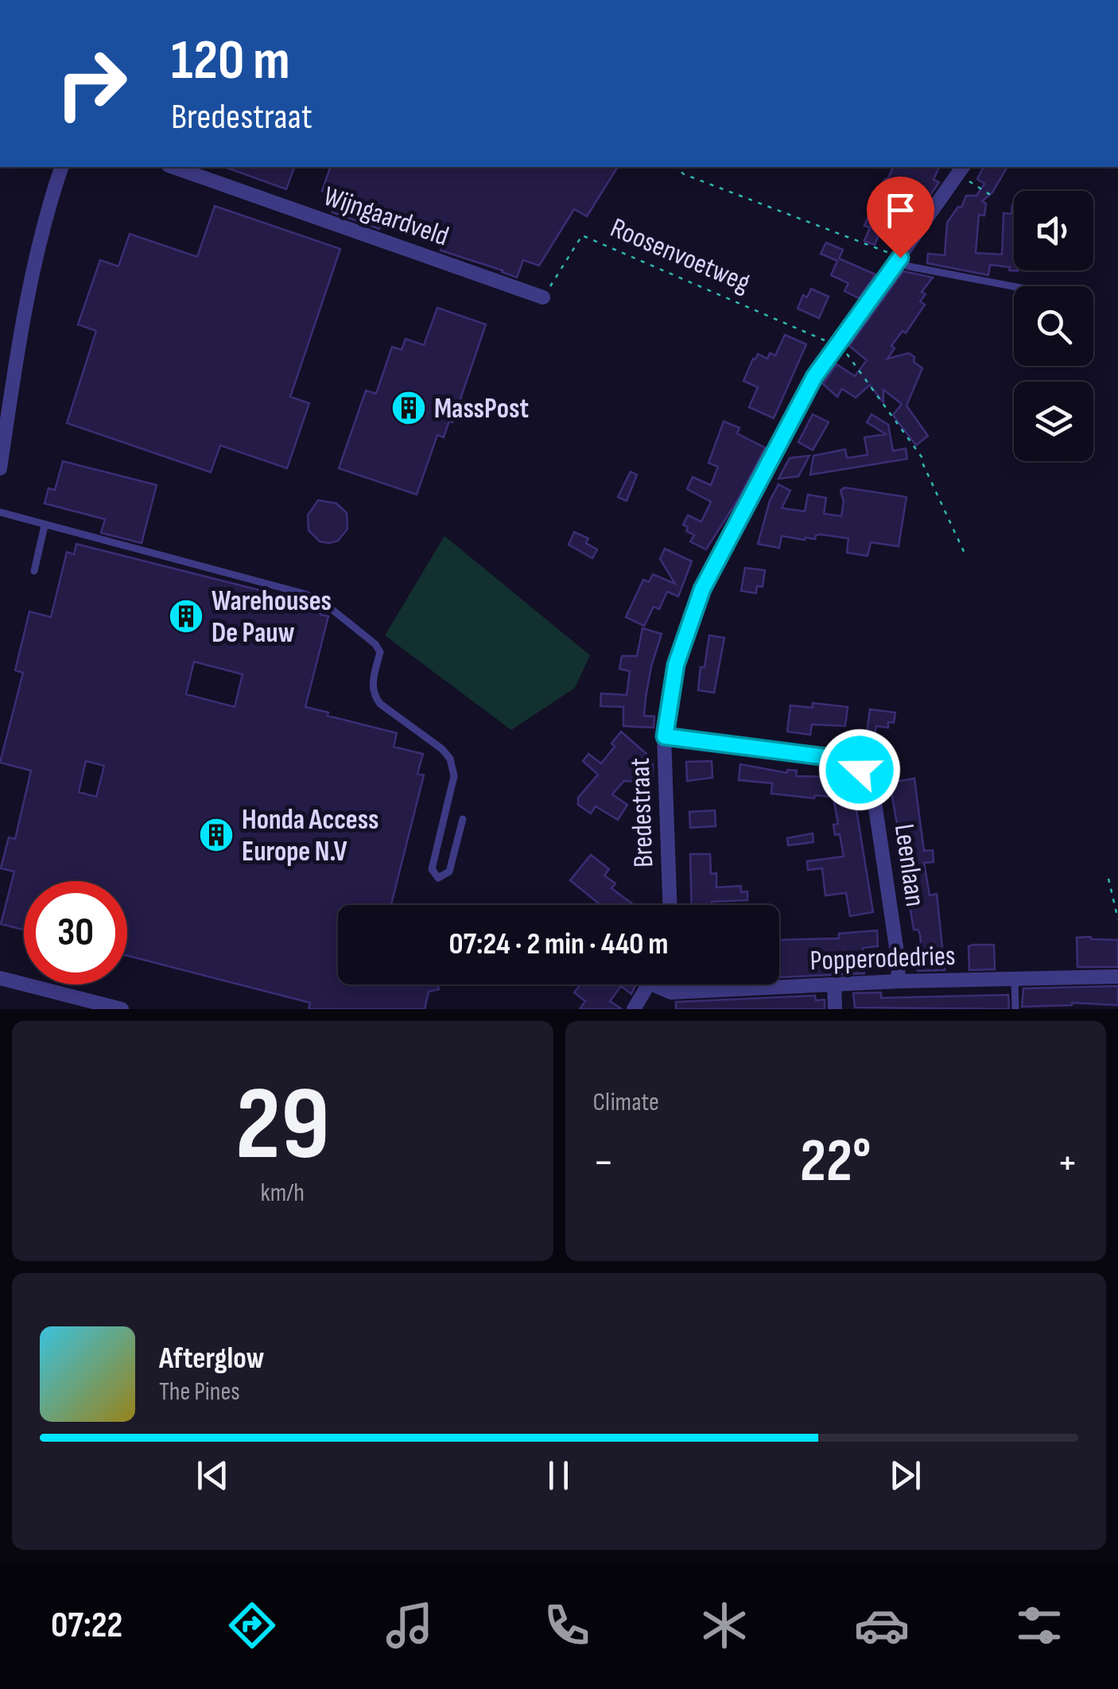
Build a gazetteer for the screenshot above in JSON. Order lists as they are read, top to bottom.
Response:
{
  "streets": {
    "street": [
      "Wijngaardveld",
      "Bredestraat",
      "Leenlaan",
      "Popperodedries"
    ],
    "path": ["Roosenvoetweg"]
  },
  "crossings": [
    ["Wijngaardveld", "Roosenvoetweg"],
    ["Roosenvoetweg", "Bredestraat"],
    ["Bredestraat", "Leenlaan"],
    ["Leenlaan", "Popperodedries"]
  ],
  "places": {
    "building": ["MassPost", "Warehouses De Pauw", "Honda Access Europe N.V"]
  },
  "page": {
    "turn": ["120 m", "Bredestraat"],
    "limit": "30",
    "trip": "07:24 · 2 min · 440 m",
    "tile": [
      ["29", "km/h"],
      "Climate"
    ],
    "heat": ["−", "22°", "+"],
    "song": ["Afterglow", "The Pines"],
    "tabs": "07:22"
  }
}
